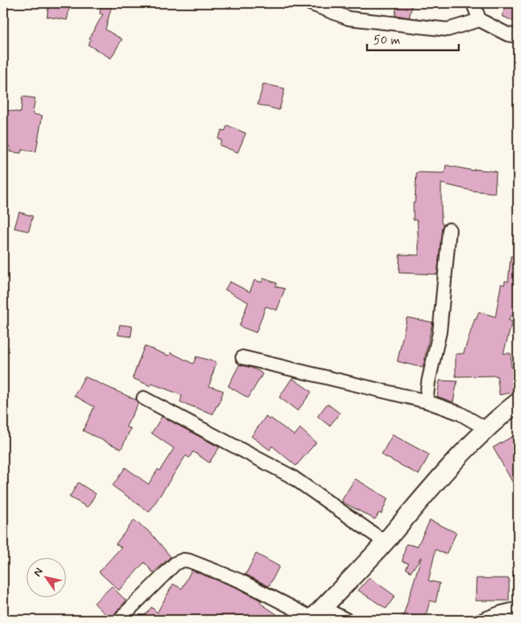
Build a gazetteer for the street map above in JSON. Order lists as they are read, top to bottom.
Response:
{
  "scale_bar": "50 m",
  "north": "top left"
}
